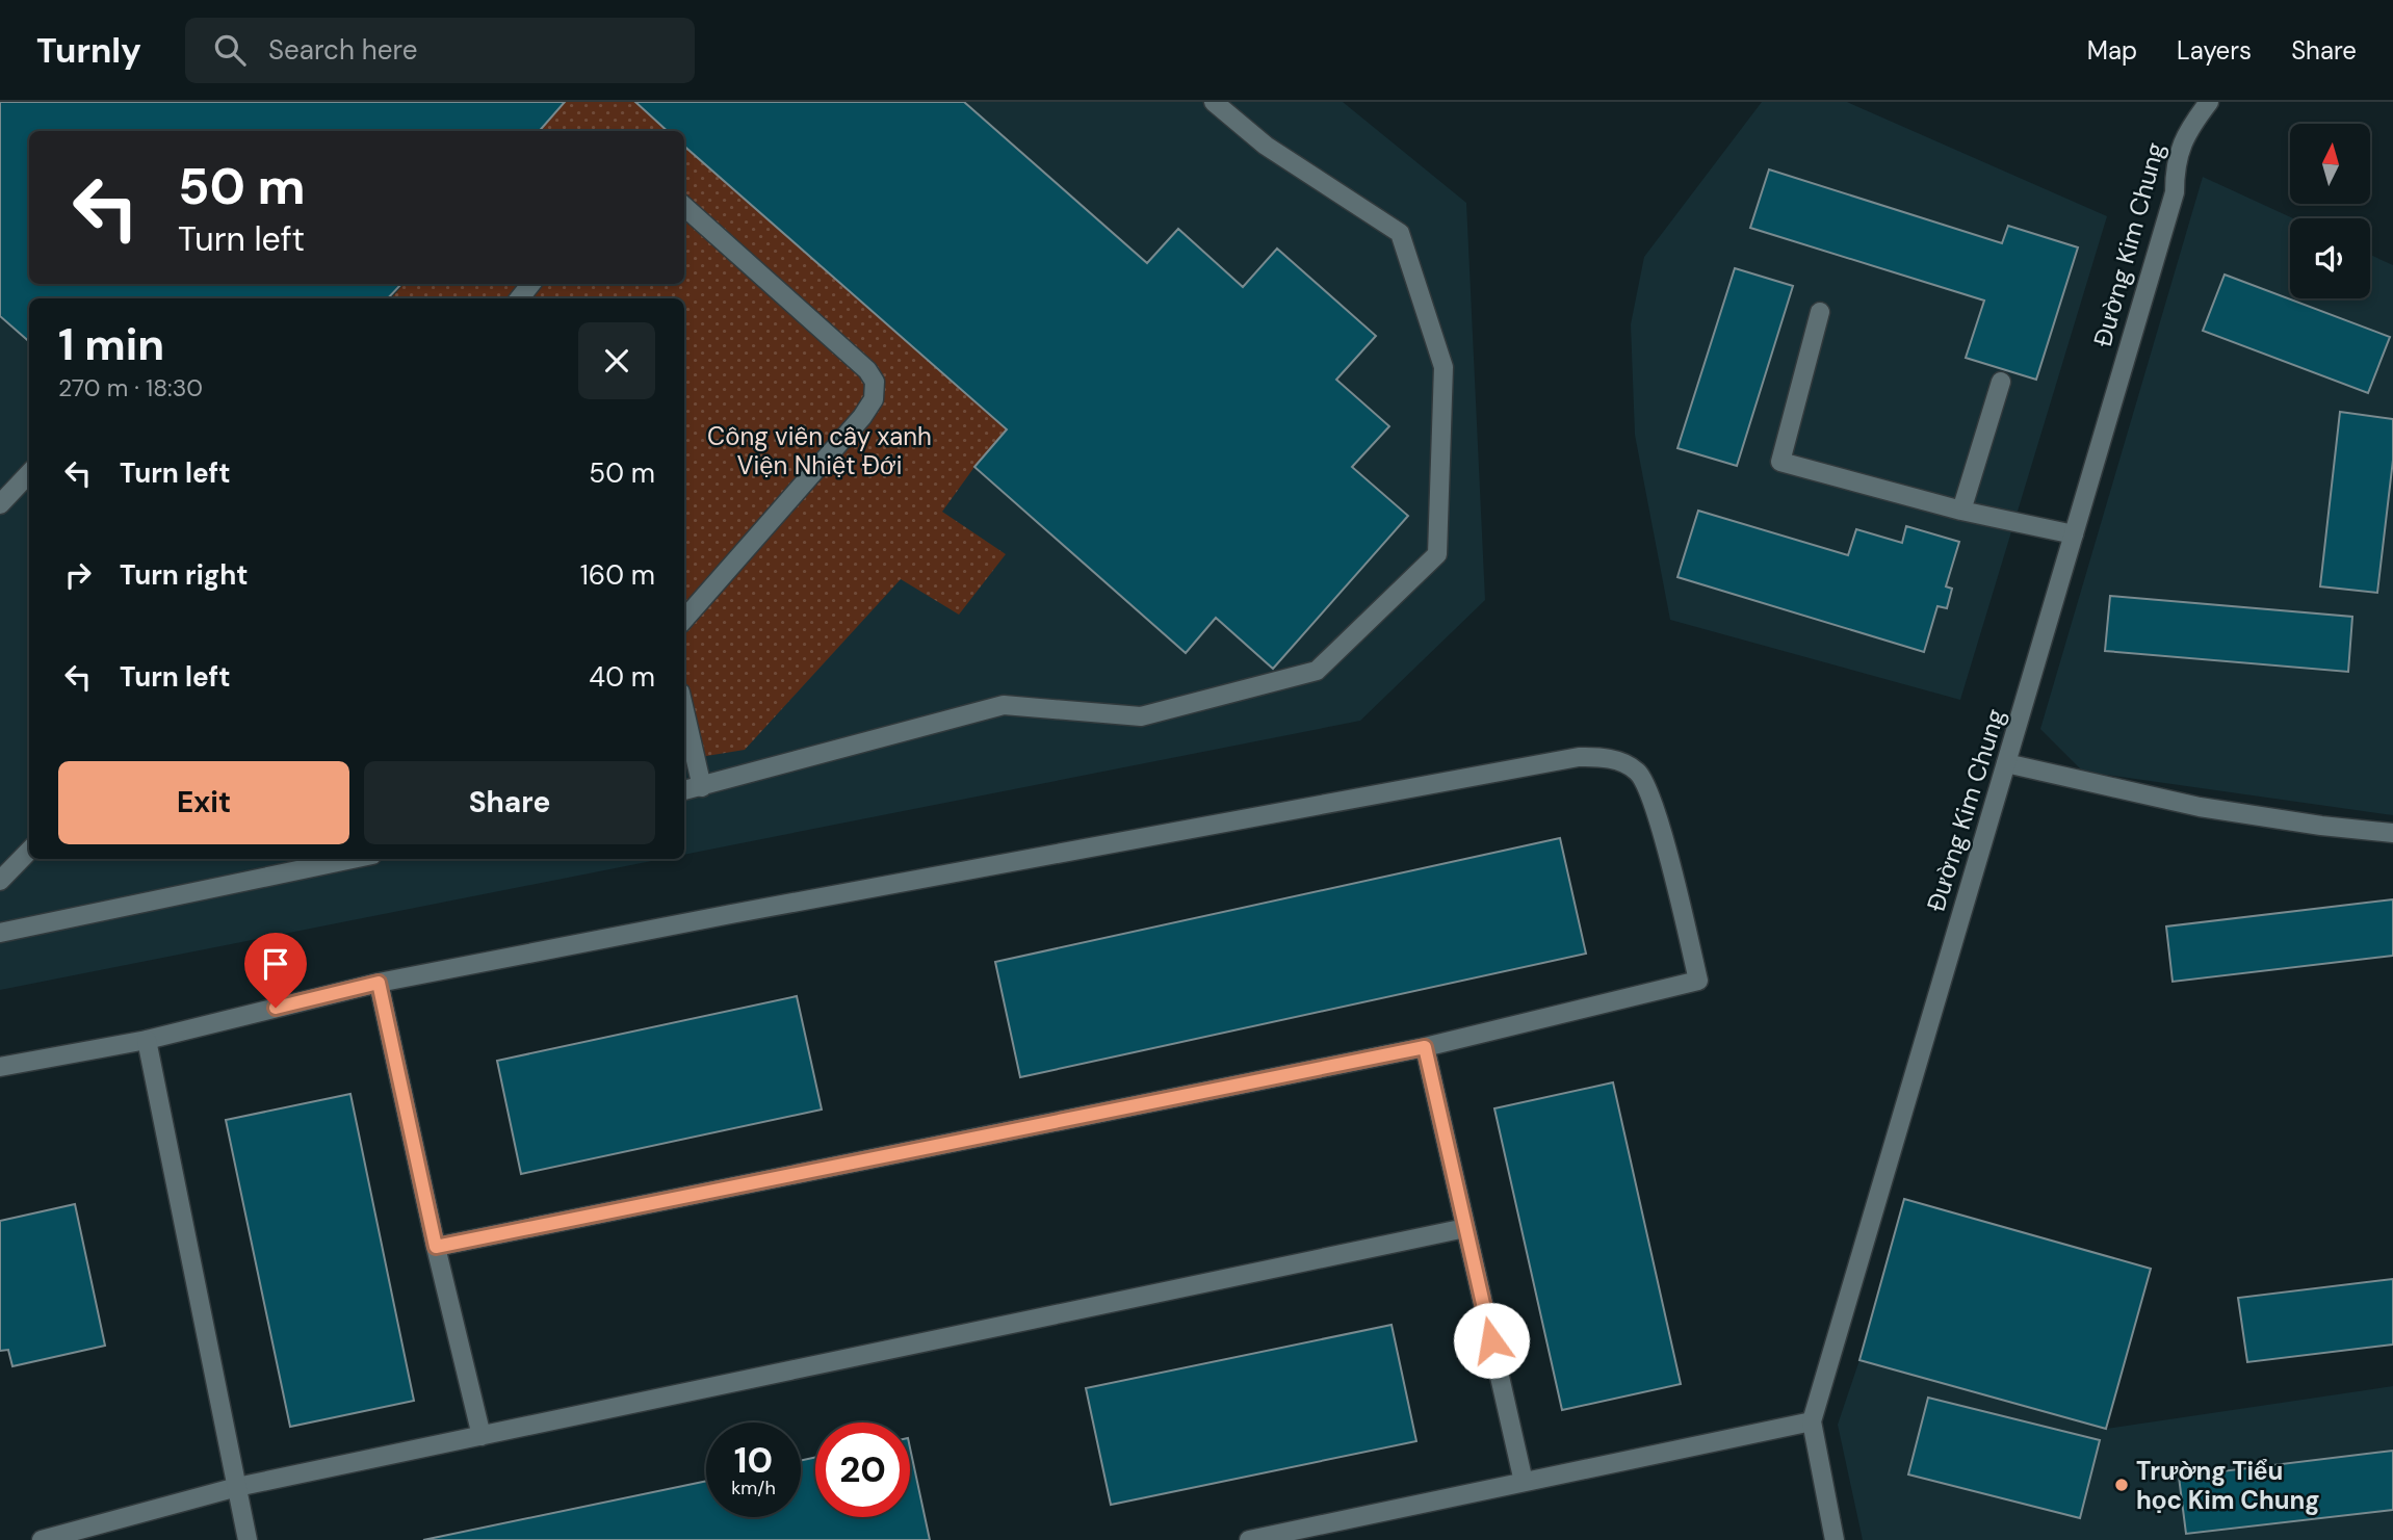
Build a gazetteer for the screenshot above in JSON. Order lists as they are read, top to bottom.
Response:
{
  "streets": {
    "street": ["Đường Kim Chung"]
  },
  "parks": ["Công viên cây xanh Viện Nhiệt Đới"],
  "places": ["Trường Tiểu học Kim Chung"],
  "north": "top",
  "page": {
    "header": "Turnly",
    "search": "Search here",
    "nav": ["Map", "Layers", "Share"],
    "turn": ["50 m", "Turn left"],
    "heading": ["1 min", "270 m · 18:30"],
    "list": [
      {
        "name": "Turn left",
        "value": "50 m"
      },
      {
        "name": "Turn right",
        "value": "160 m"
      },
      {
        "name": "Turn left",
        "value": "40 m"
      }
    ],
    "buttons": ["Exit", "Share"],
    "speed": "10 km/h",
    "limit": "20"
  }
}
